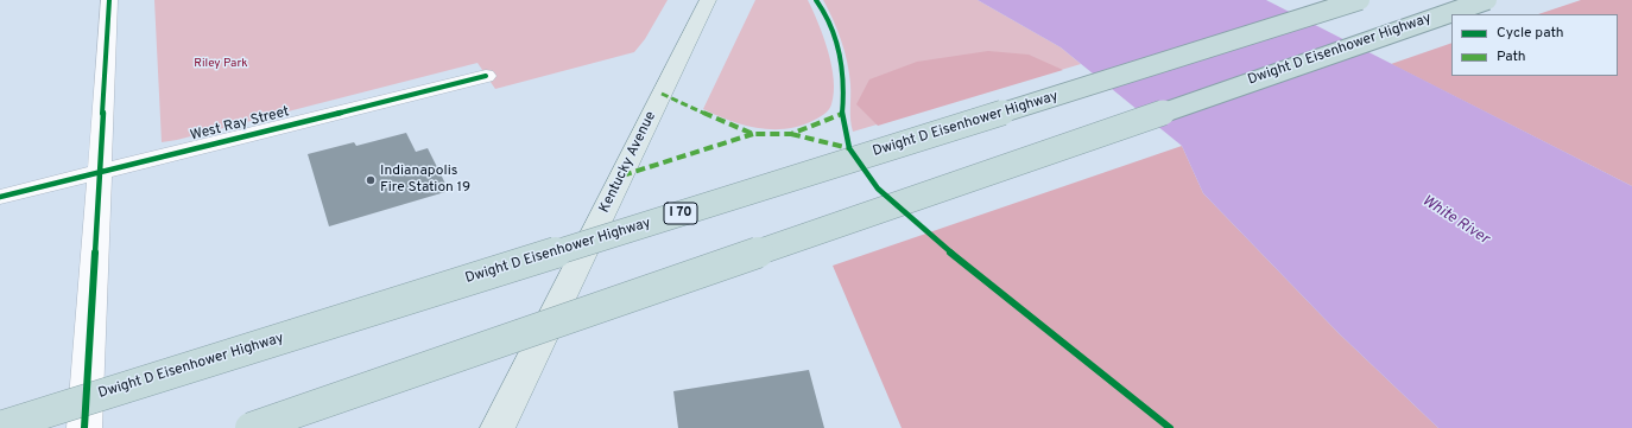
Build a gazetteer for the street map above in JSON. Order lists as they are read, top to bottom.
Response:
{
  "streets": {
    "highway": ["Dwight D Eisenhower Highway", "I 70"],
    "main road": ["Kentucky Avenue"],
    "street": ["West Ray Street"]
  },
  "water": ["White River"],
  "parks": ["Riley Park"],
  "places": ["Indianapolis Fire Station 19"],
  "legend": ["Cycle path", "Path"]
}
